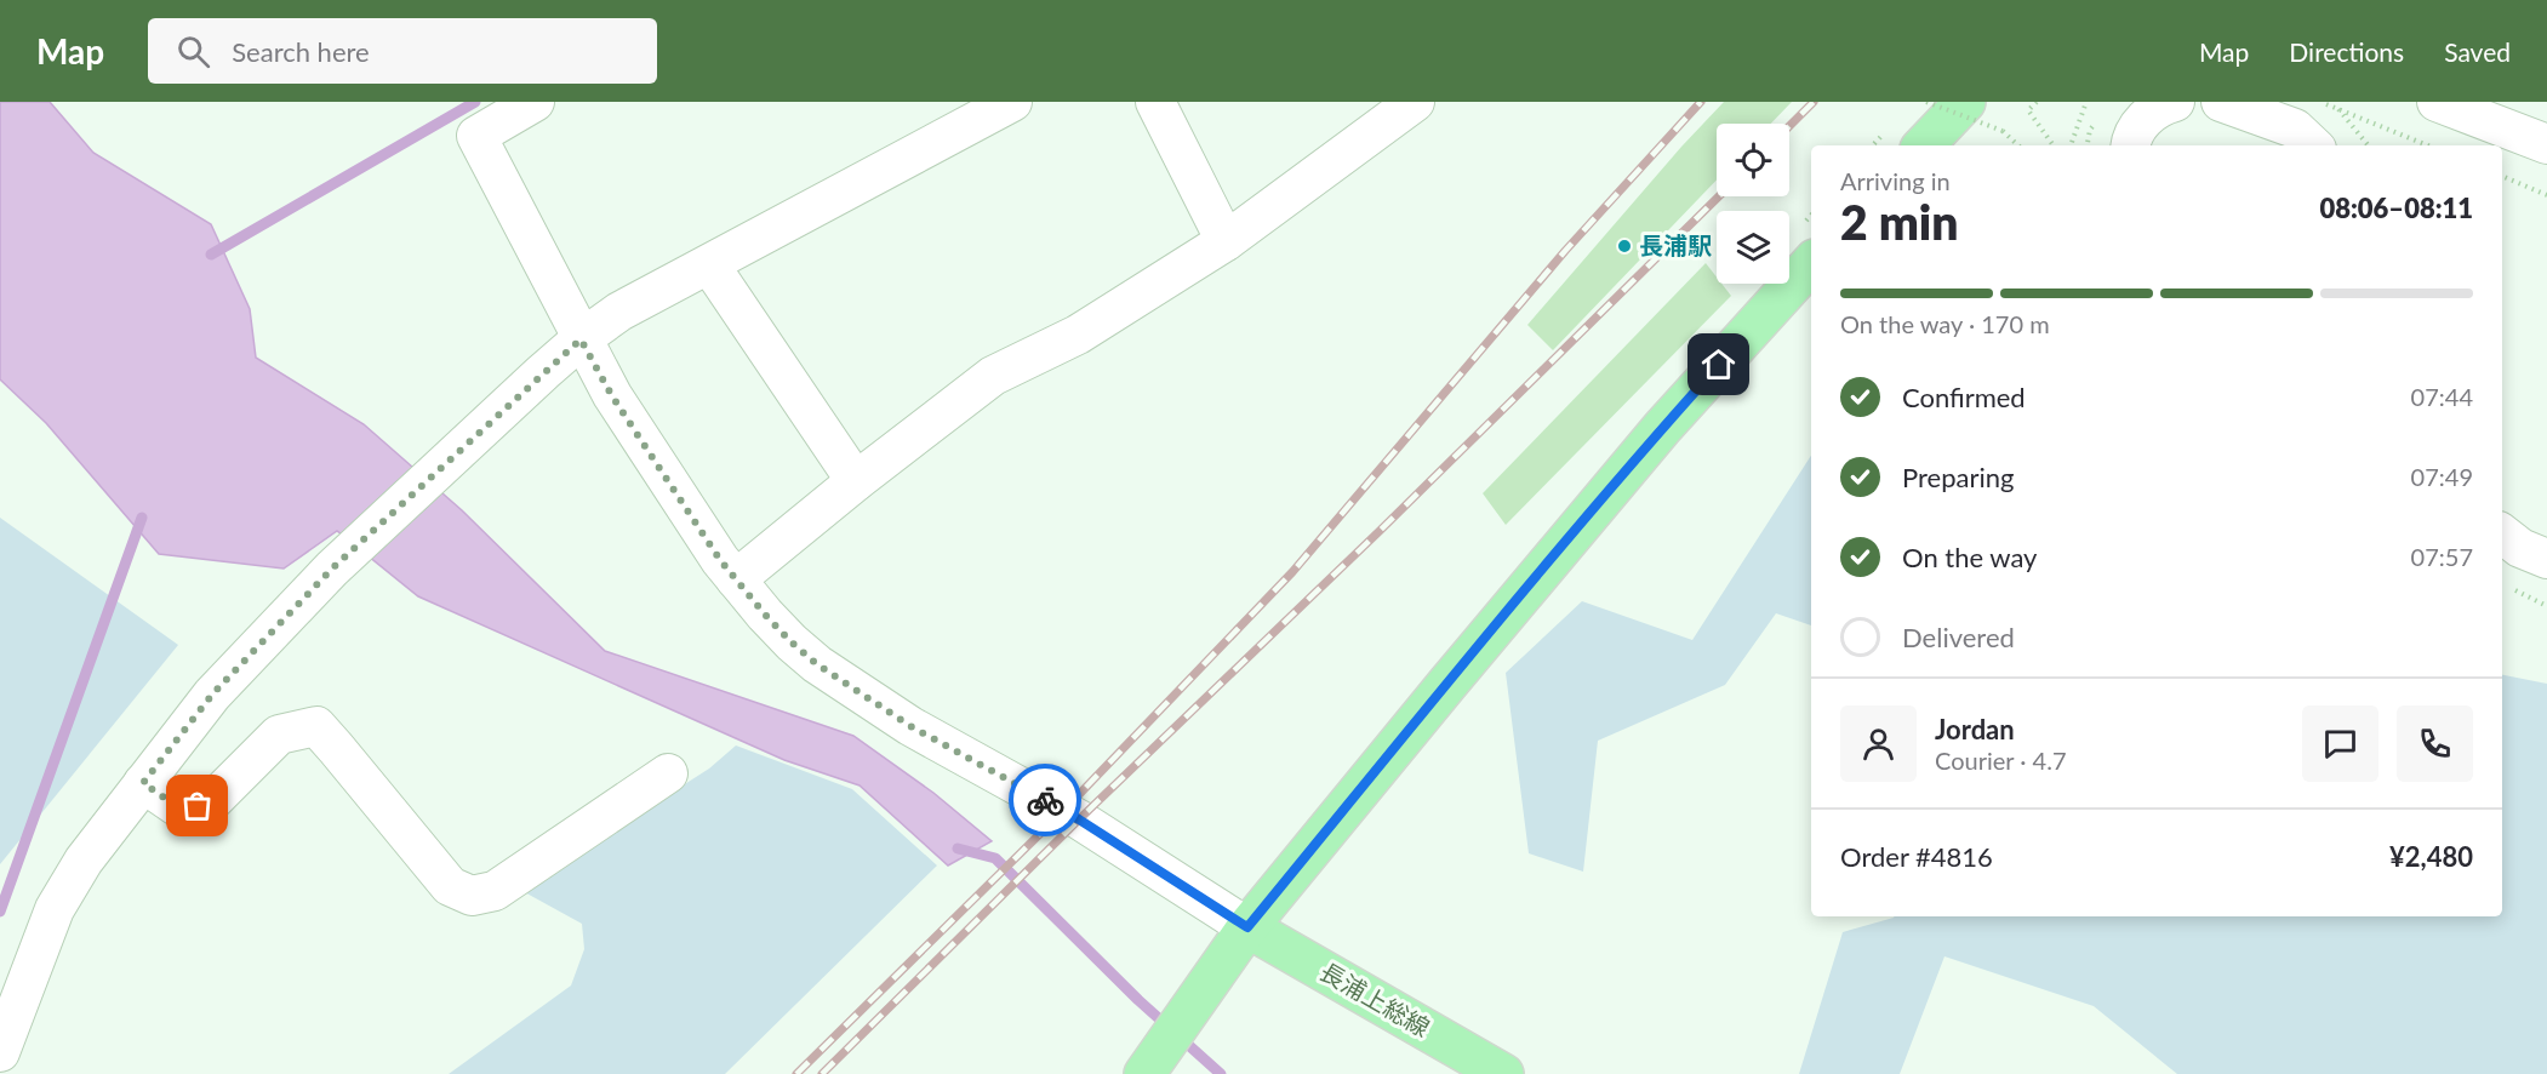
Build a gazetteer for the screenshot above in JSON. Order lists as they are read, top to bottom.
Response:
{
  "streets": {
    "main road": ["長浦上総線"]
  },
  "places": ["長浦駅"],
  "page": {
    "header": "Map",
    "search": "Search here",
    "nav": ["Map", "Directions", "Saved"],
    "heading": ["2 min", "Arriving in", "08:06–08:11"],
    "panel": [
      "Jordan",
      "Courier · 4.7",
      "Order #4816",
      "¥2,480"
    ],
    "bar": "On the way · 170 m",
    "list": [
      ["Confirmed", "07:44"],
      ["Preparing", "07:49"],
      ["On the way", "07:57"],
      "Delivered"
    ]
  }
}
